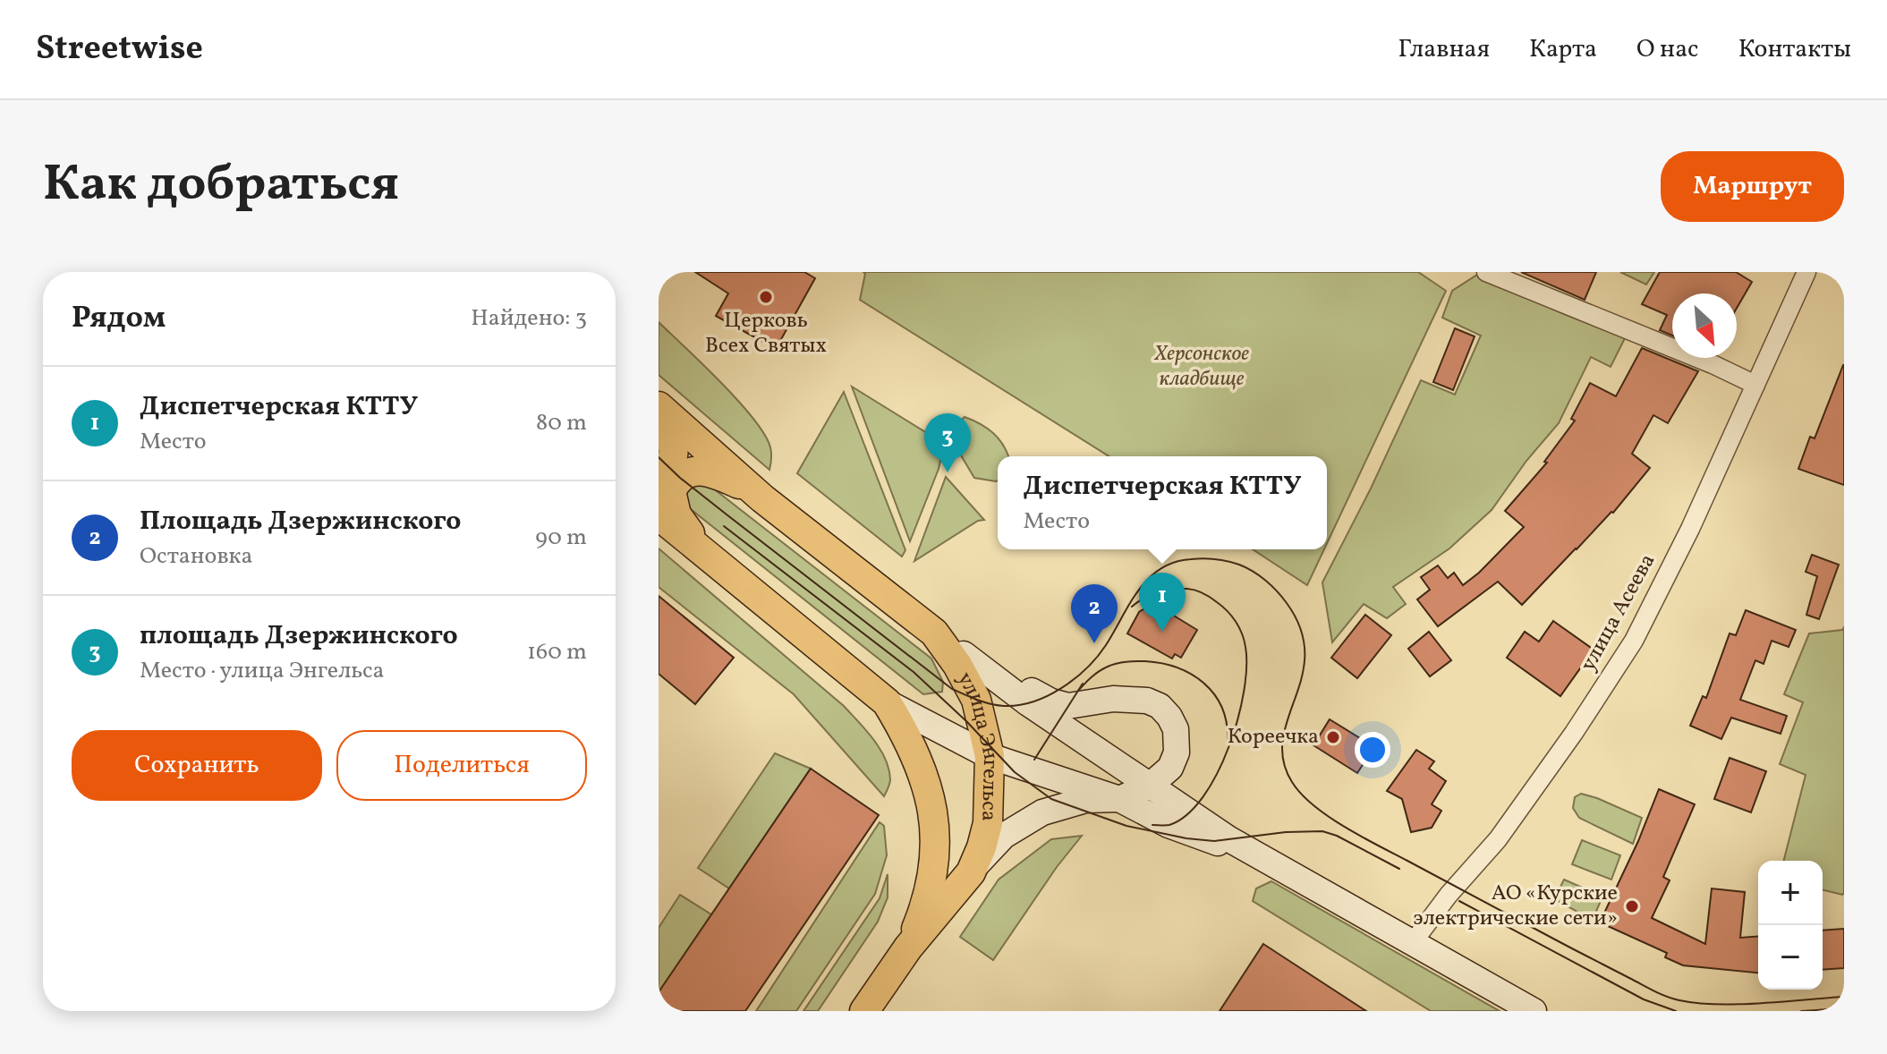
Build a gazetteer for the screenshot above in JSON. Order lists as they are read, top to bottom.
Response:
{
  "streets": {
    "main road": ["улица Энгельса"],
    "street": ["улица Асеева"]
  },
  "parks": ["Херсонское кладбище"],
  "places": ["Церковь Всех Святых", "Кореечка", "АО «Курские электрические сети»"],
  "north": "bottom right",
  "page": {
    "header": "Streetwise",
    "nav": [
      "Главная",
      "Карта",
      "О нас",
      "Контакты"
    ],
    "title": "Как добраться",
    "buttons": [
      "Маршрут",
      ["Сохранить", "Поделиться"]
    ],
    "heading": ["Рядом", "Найдено: 3"],
    "list": [
      {
        "mark": "1",
        "name": "Диспетчерская КТТУ",
        "note": "Место",
        "value": "80 m"
      },
      {
        "mark": "2",
        "name": "Площадь Дзержинского",
        "note": "Остановка",
        "value": "90 m"
      },
      {
        "mark": "3",
        "name": "площадь Дзержинского",
        "note": "Место · улица Энгельса",
        "value": "160 m"
      }
    ],
    "pins": ["3", "1", "2"],
    "popup": ["Диспетчерская КТТУ", "Место"],
    "map_buttons": ["+", "−"]
  }
}
